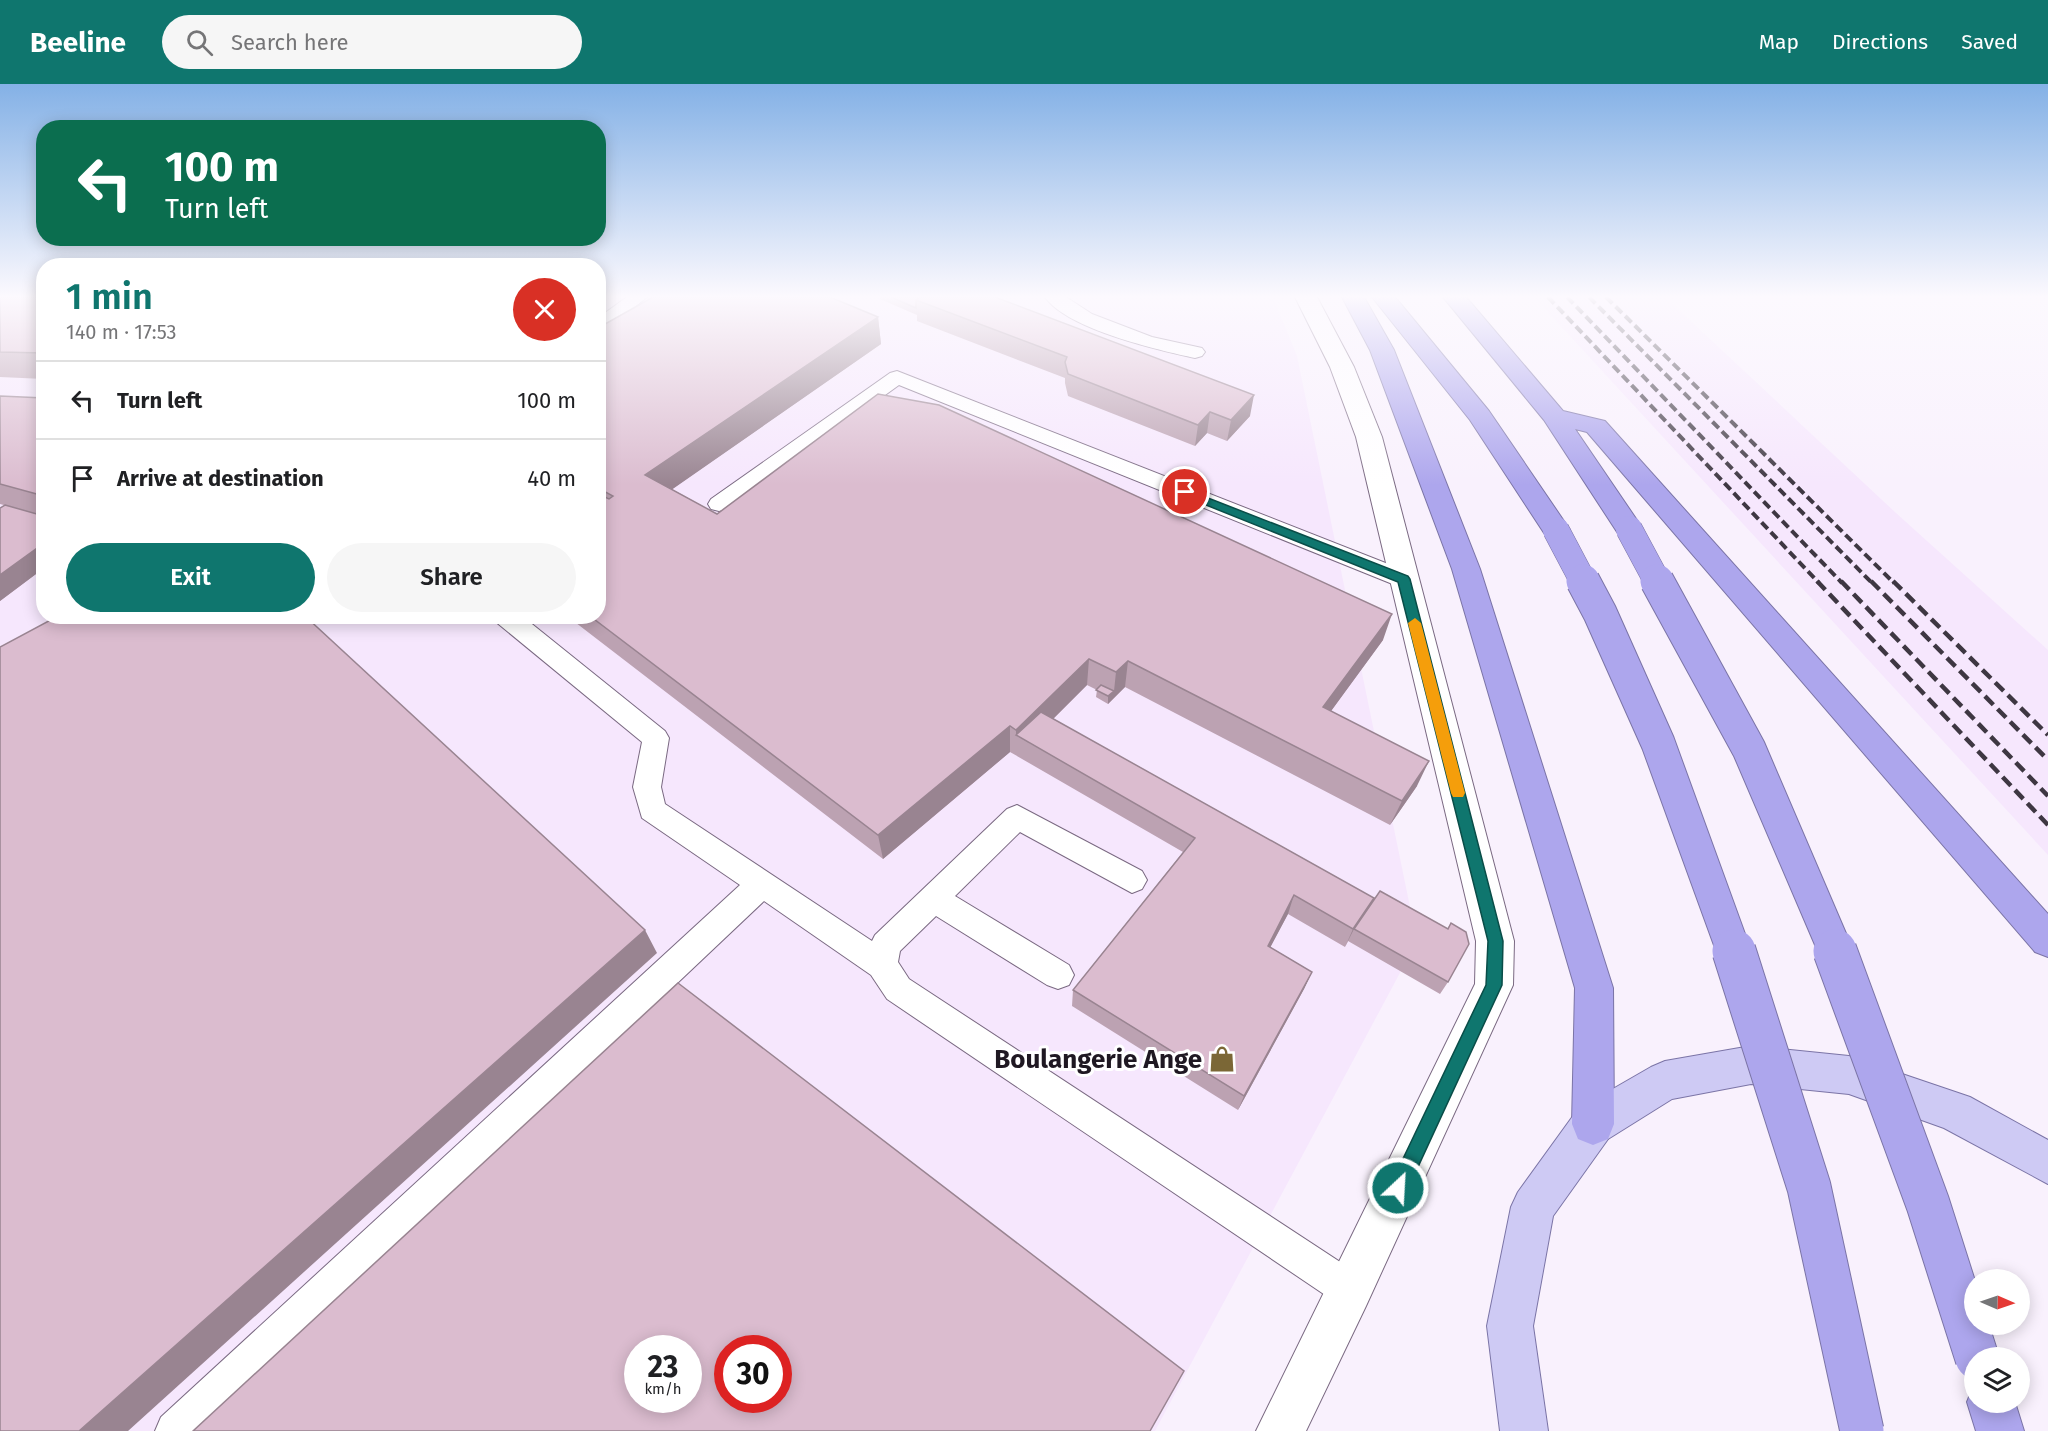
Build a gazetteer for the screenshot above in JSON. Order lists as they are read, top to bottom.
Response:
{
  "places": {
    "shop": ["Boulangerie Ange"]
  },
  "north": "right",
  "page": {
    "header": "Beeline",
    "search": "Search here",
    "nav": ["Map", "Directions", "Saved"],
    "turn": ["100 m", "Turn left"],
    "heading": ["1 min", "140 m · 17:53"],
    "list": [
      {
        "name": "Turn left",
        "value": "100 m"
      },
      {
        "name": "Arrive at destination",
        "value": "40 m"
      }
    ],
    "buttons": ["Exit", "Share"],
    "speed": "23 km/h",
    "limit": "30"
  }
}
